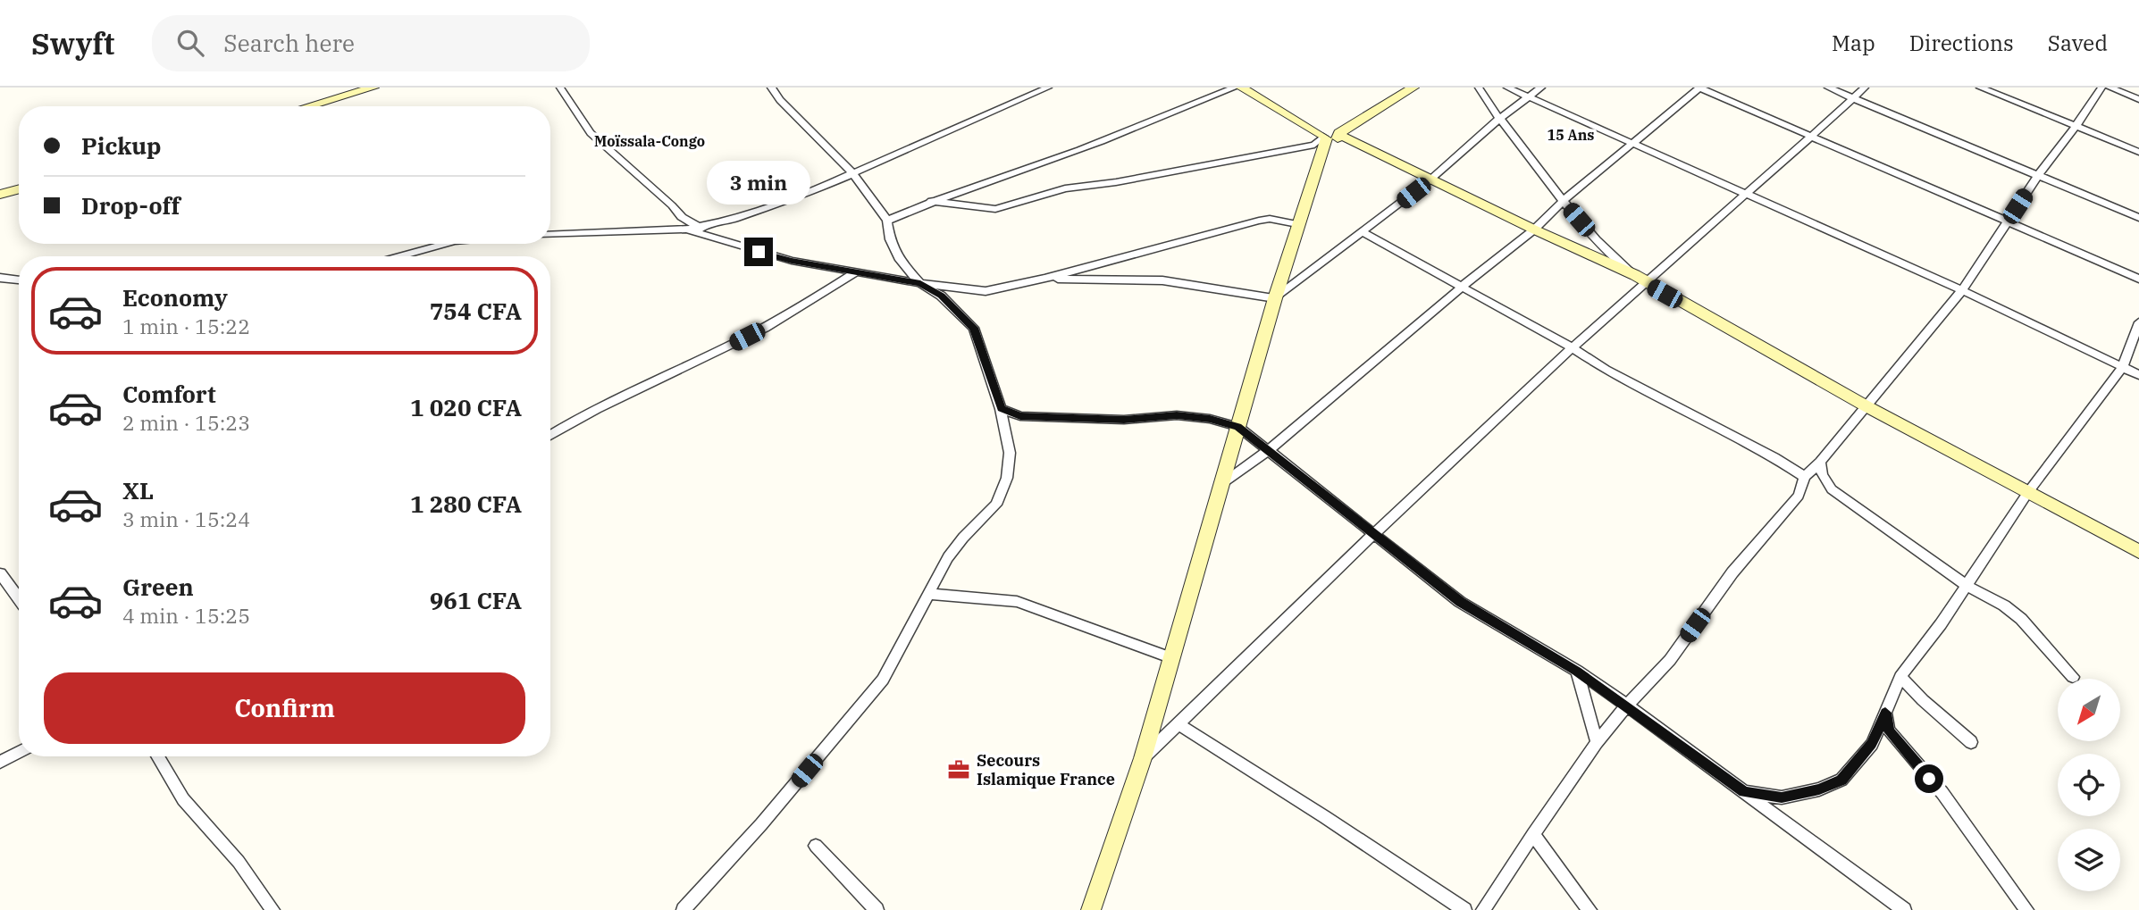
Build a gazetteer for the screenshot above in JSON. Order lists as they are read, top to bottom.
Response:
{
  "districts": ["15 Ans", "Moïssala-Congo"],
  "places": {
    "office": ["Secours Islamique France"]
  },
  "north": "bottom left",
  "page": {
    "header": "Swyft",
    "search": "Search here",
    "nav": ["Map", "Directions", "Saved"],
    "banner": ["Pickup", "Drop-off"],
    "bubble": "3 min",
    "list": [
      {
        "name": "Economy",
        "note": "1 min · 15:22",
        "value": "754 CFA"
      },
      {
        "name": "Comfort",
        "note": "2 min · 15:23",
        "value": "1 020 CFA"
      },
      {
        "name": "XL",
        "note": "3 min · 15:24",
        "value": "1 280 CFA"
      },
      {
        "name": "Green",
        "note": "4 min · 15:25",
        "value": "961 CFA"
      }
    ],
    "buttons": "Confirm"
  }
}
